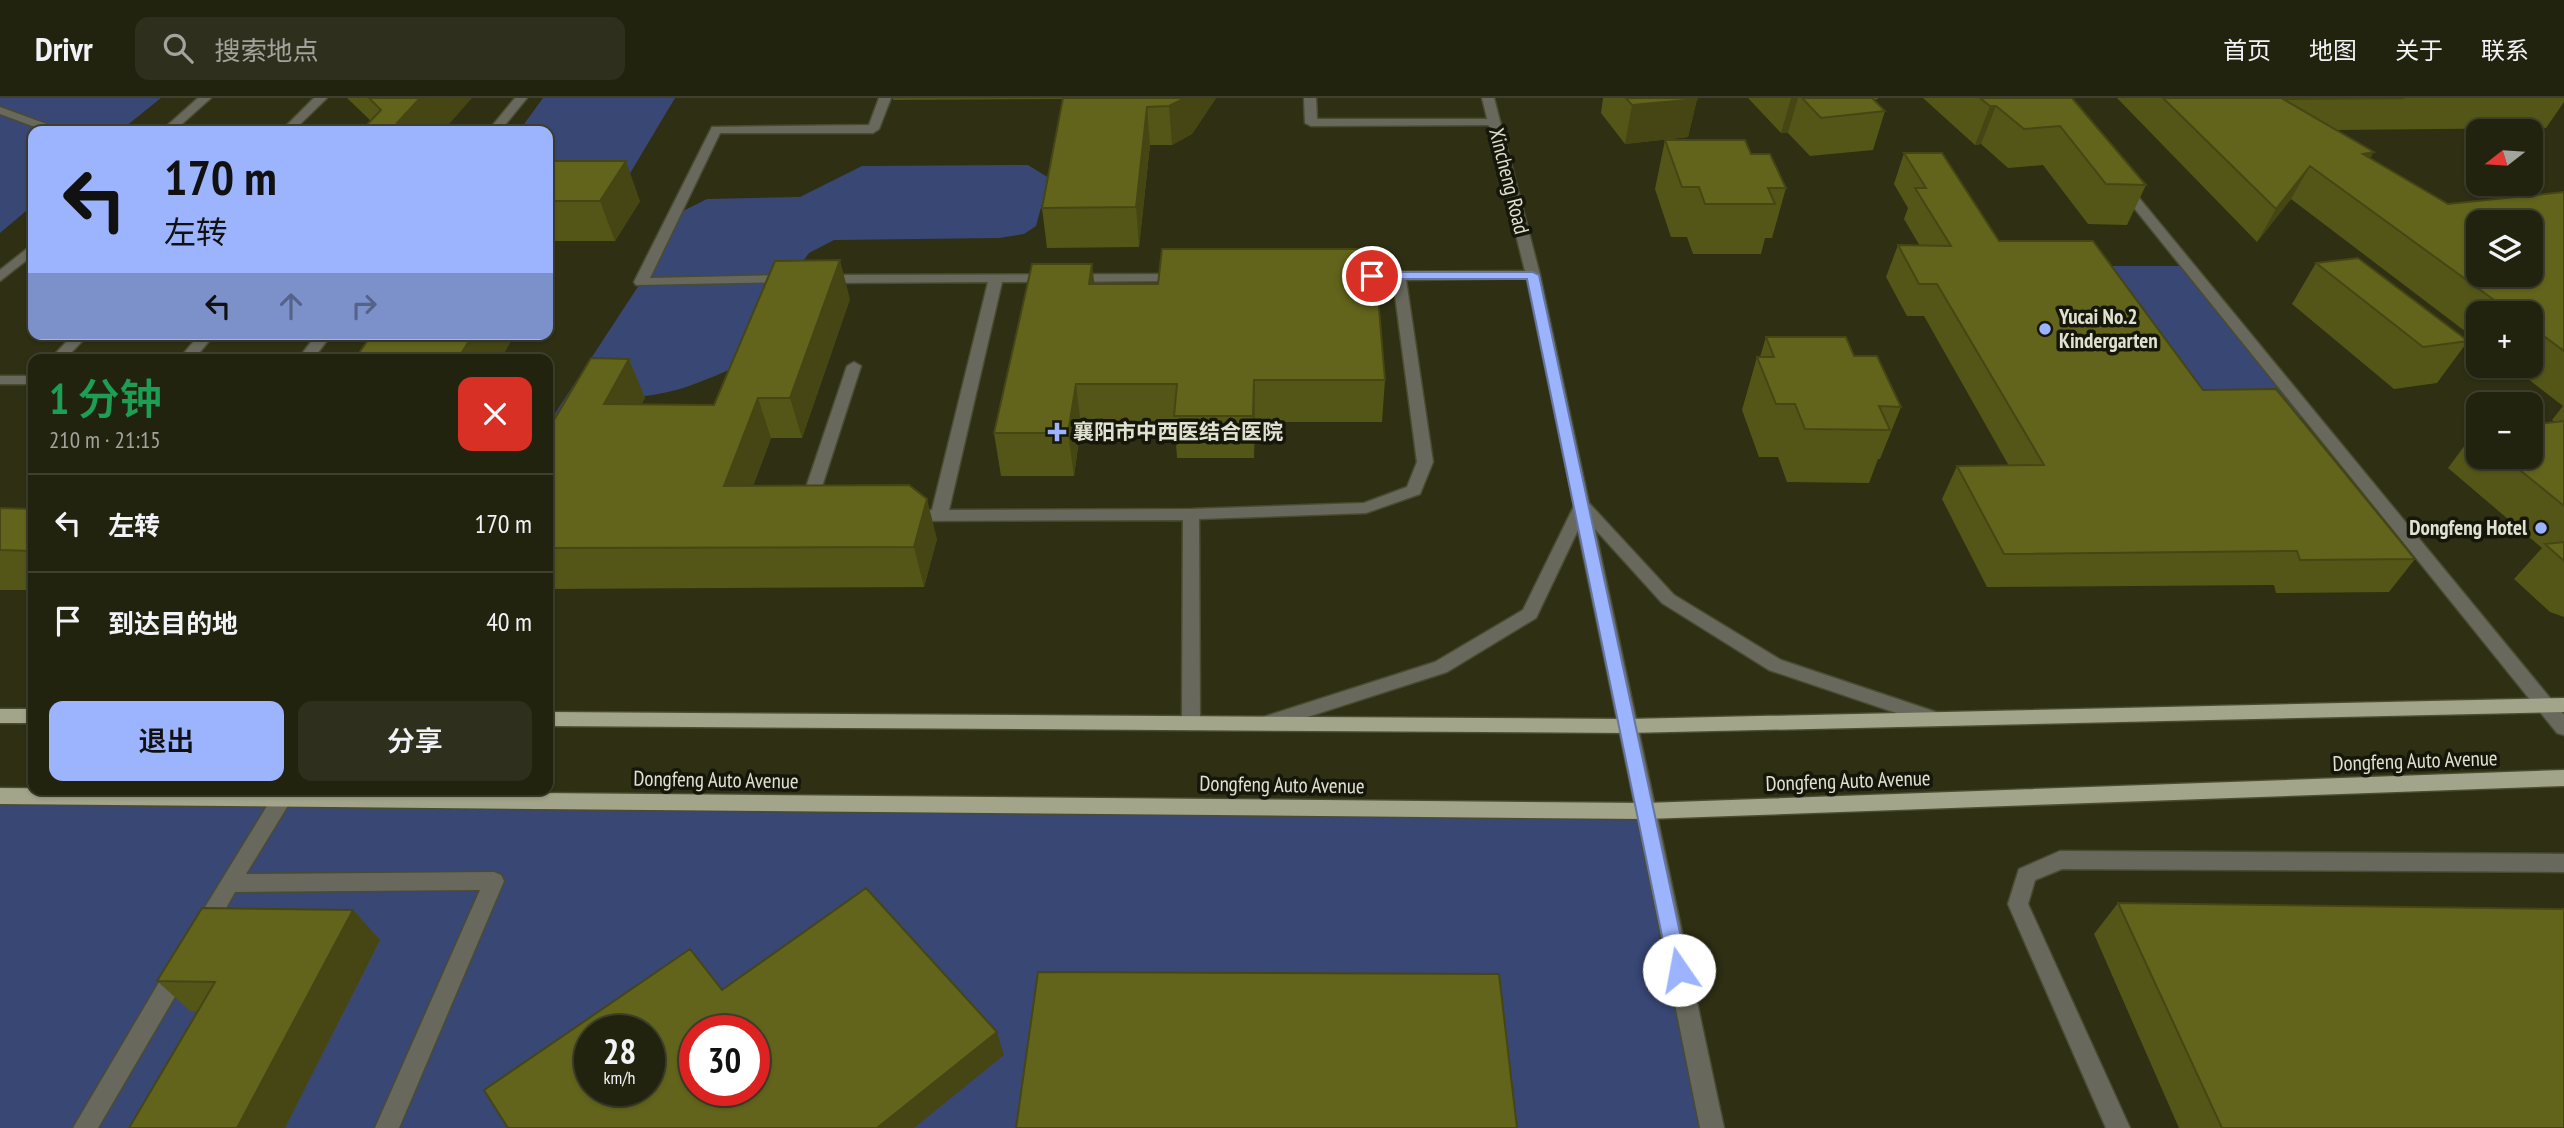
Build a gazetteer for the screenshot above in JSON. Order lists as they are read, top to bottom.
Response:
{
  "streets": {
    "main road": ["Dongfeng Auto Avenue"],
    "street": ["Xincheng Road"]
  },
  "crossings": [
    ["Xincheng Road", "Dongfeng Auto Avenue"]
  ],
  "places": {
    "other": ["Yucai No.2 Kindergarten", "Dongfeng Hotel"],
    "health": ["襄阳市中西医结合医院"]
  },
  "north": "left",
  "page": {
    "header": "Drivr",
    "search": "搜索地点",
    "nav": [
      "首页",
      "地图",
      "关于",
      "联系"
    ],
    "map_buttons": ["+", "−"],
    "turn": ["170 m", "左转"],
    "heading": ["1 分钟", "210 m · 21:15"],
    "list": [
      {
        "name": "左转",
        "value": "170 m"
      },
      {
        "name": "到达目的地",
        "value": "40 m"
      }
    ],
    "buttons": ["退出", "分享"],
    "speed": "28 km/h",
    "limit": "30"
  }
}
